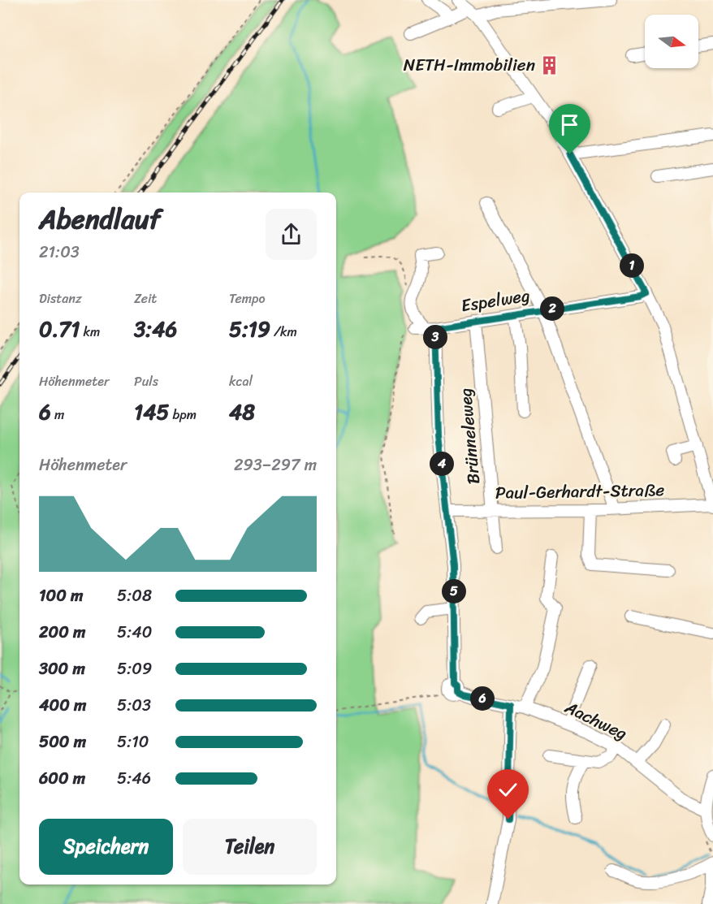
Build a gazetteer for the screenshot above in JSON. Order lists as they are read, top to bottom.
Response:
{
  "streets": {
    "street": [
      "Espelweg",
      "Brünneleweg",
      "Paul-Gerhardt-Straße",
      "Aachweg"
    ]
  },
  "crossings": [
    ["Espelweg", "Brünneleweg"],
    ["Brünneleweg", "Paul-Gerhardt-Straße"],
    ["Brünneleweg", "Aachweg"]
  ],
  "places": {
    "building": ["NETH-Immobilien"]
  },
  "north": "right",
  "page": {
    "heading": ["Abendlauf", "21:03"],
    "pins": [
      "1",
      "2",
      "3",
      "4",
      "5",
      "6"
    ],
    "stats": [
      ["Distanz", "0.71 km"],
      ["Zeit", "3:46"],
      ["Tempo", "5:19 /km"],
      ["Höhenmeter", "6 m"],
      ["Puls", "145 bpm"],
      ["kcal", "48"]
    ],
    "chart": ["Höhenmeter", "293–297 m"],
    "list": [
      {
        "name": "100 m",
        "note": "5:08"
      },
      {
        "name": "200 m",
        "note": "5:40"
      },
      {
        "name": "300 m",
        "note": "5:09"
      },
      {
        "name": "400 m",
        "note": "5:03"
      },
      {
        "name": "500 m",
        "note": "5:10"
      },
      {
        "name": "600 m",
        "note": "5:46"
      }
    ],
    "buttons": ["Speichern", "Teilen"]
  }
}
